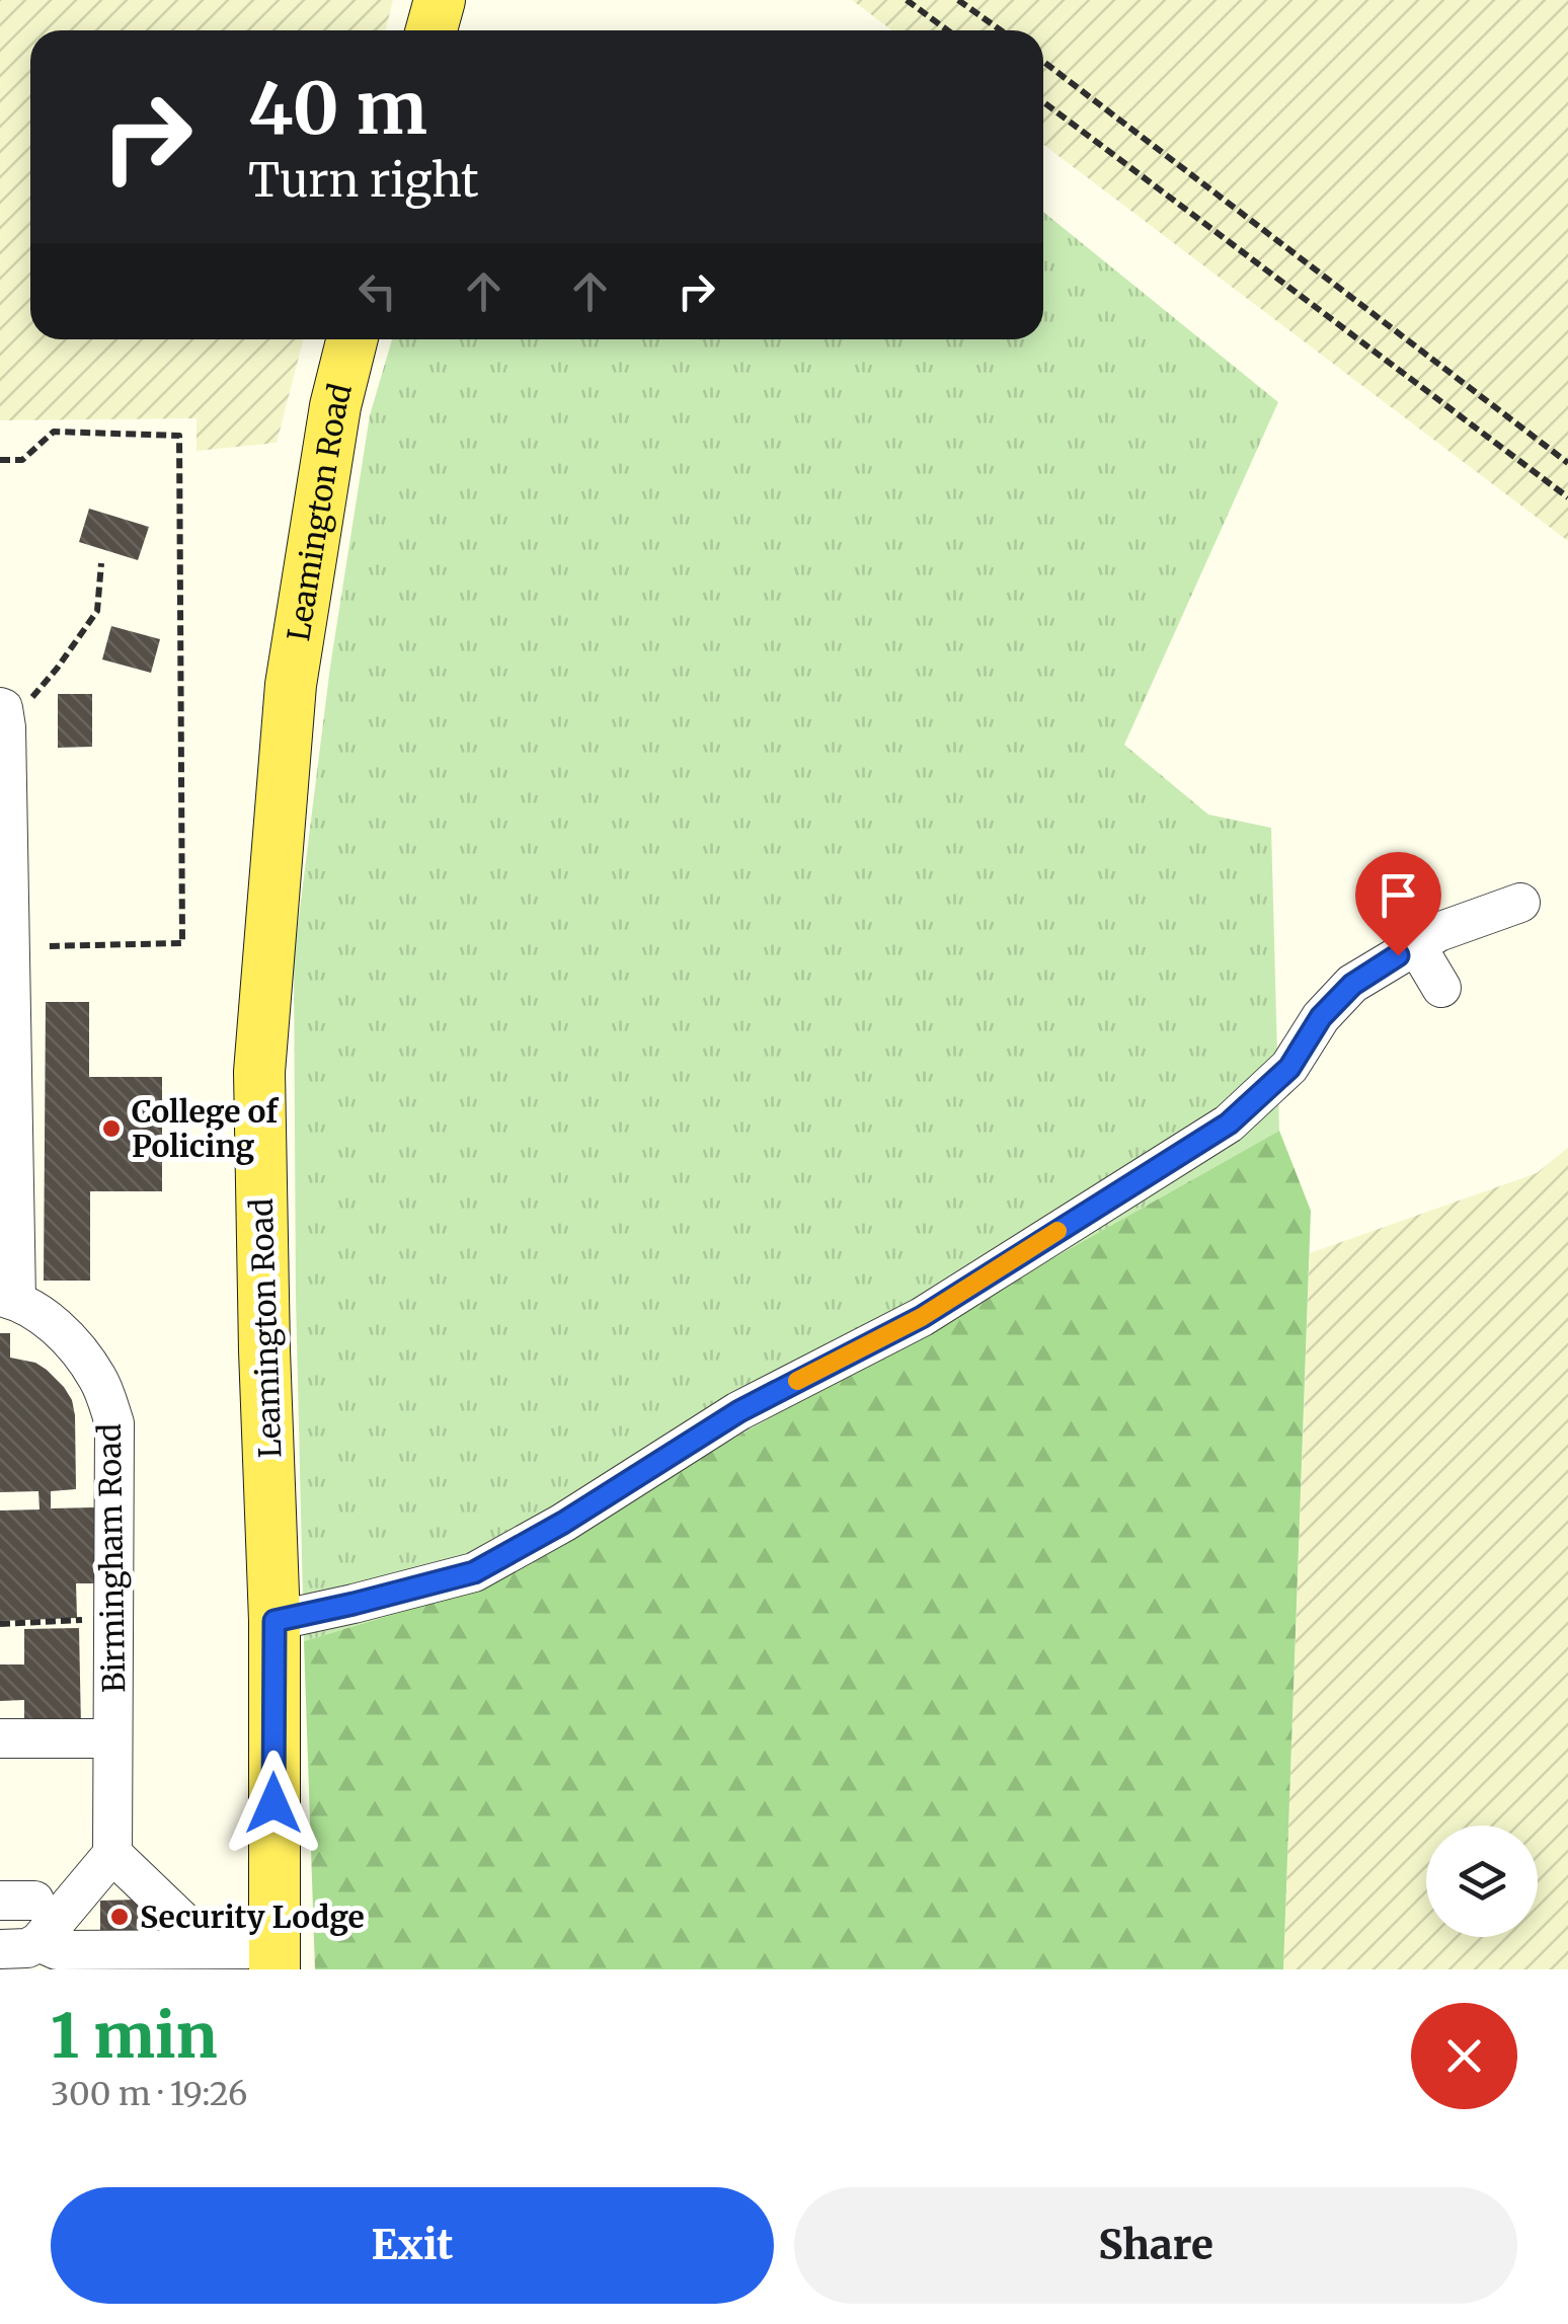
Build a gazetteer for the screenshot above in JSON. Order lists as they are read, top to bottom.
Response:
{
  "streets": {
    "main road": ["Leamington Road"],
    "lane": ["Birmingham Road"]
  },
  "places": ["College of Policing", "Security Lodge"],
  "page": {
    "turn": ["40 m", "Turn right"],
    "heading": ["1 min", "300 m · 19:26"],
    "buttons": ["Exit", "Share"]
  }
}
